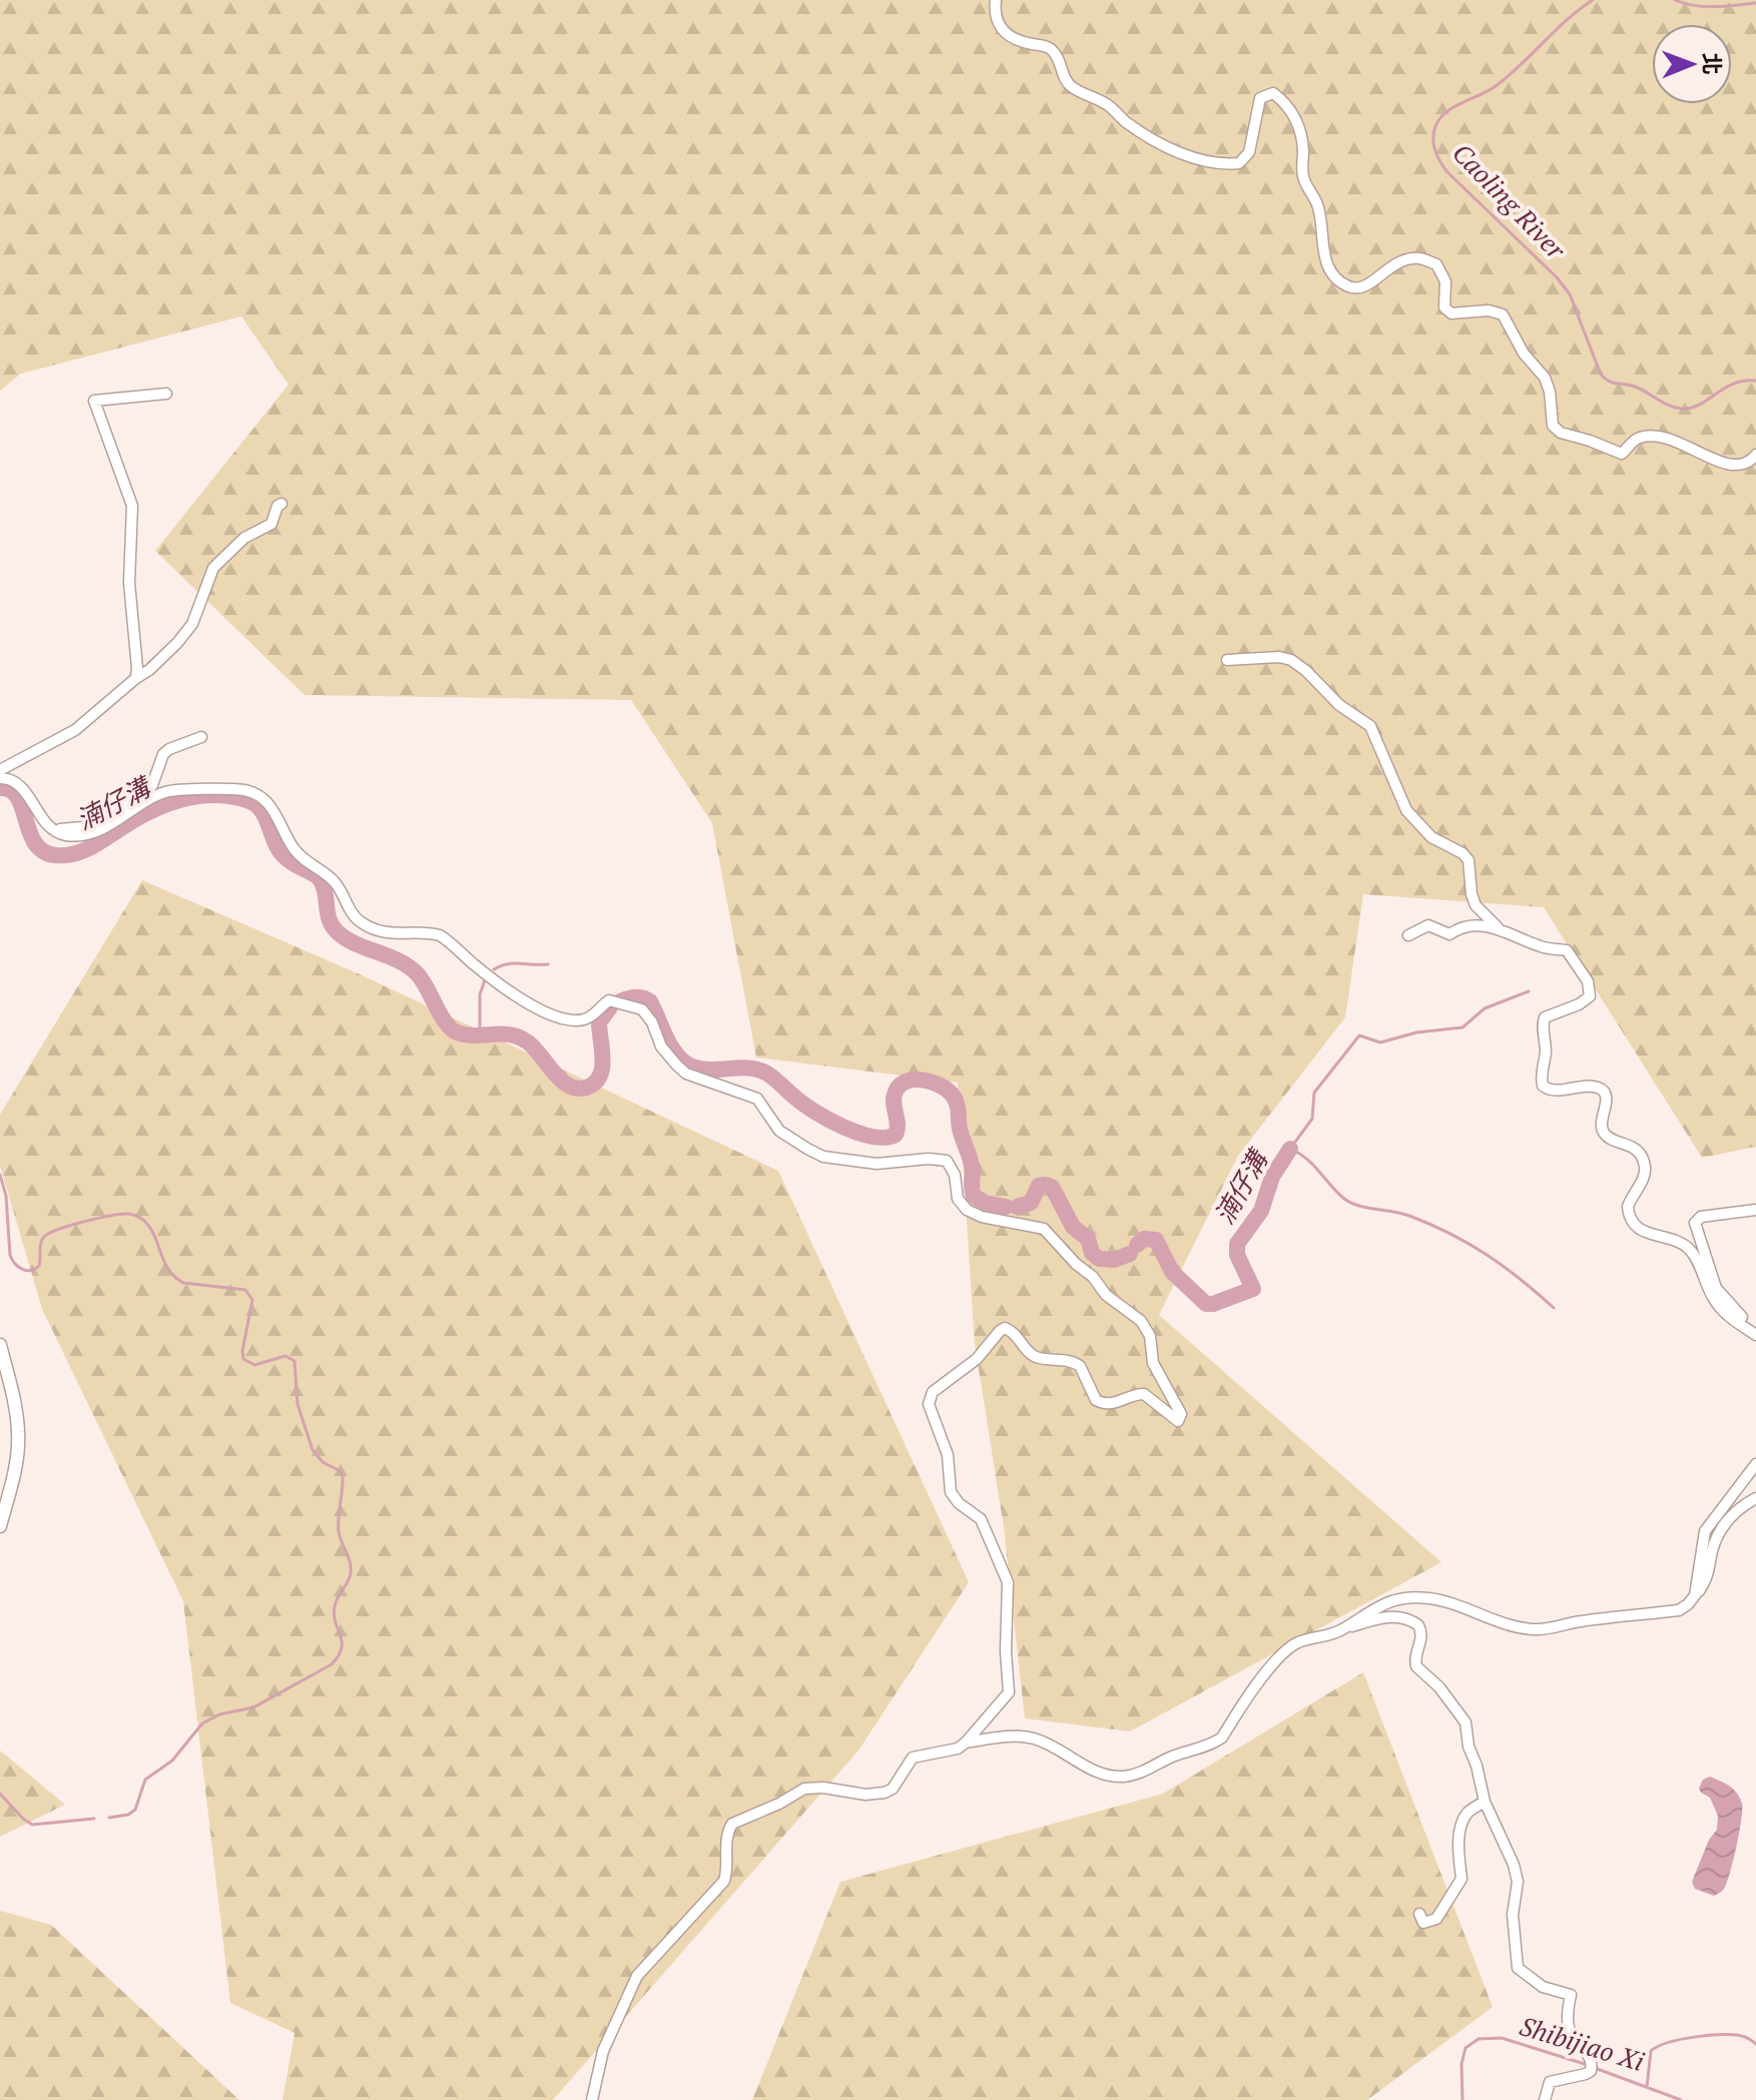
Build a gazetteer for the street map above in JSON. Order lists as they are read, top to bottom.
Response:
{
  "water": ["Caoling River", "湳仔溝", "Shibijiao Xi"],
  "north": "right"
}
